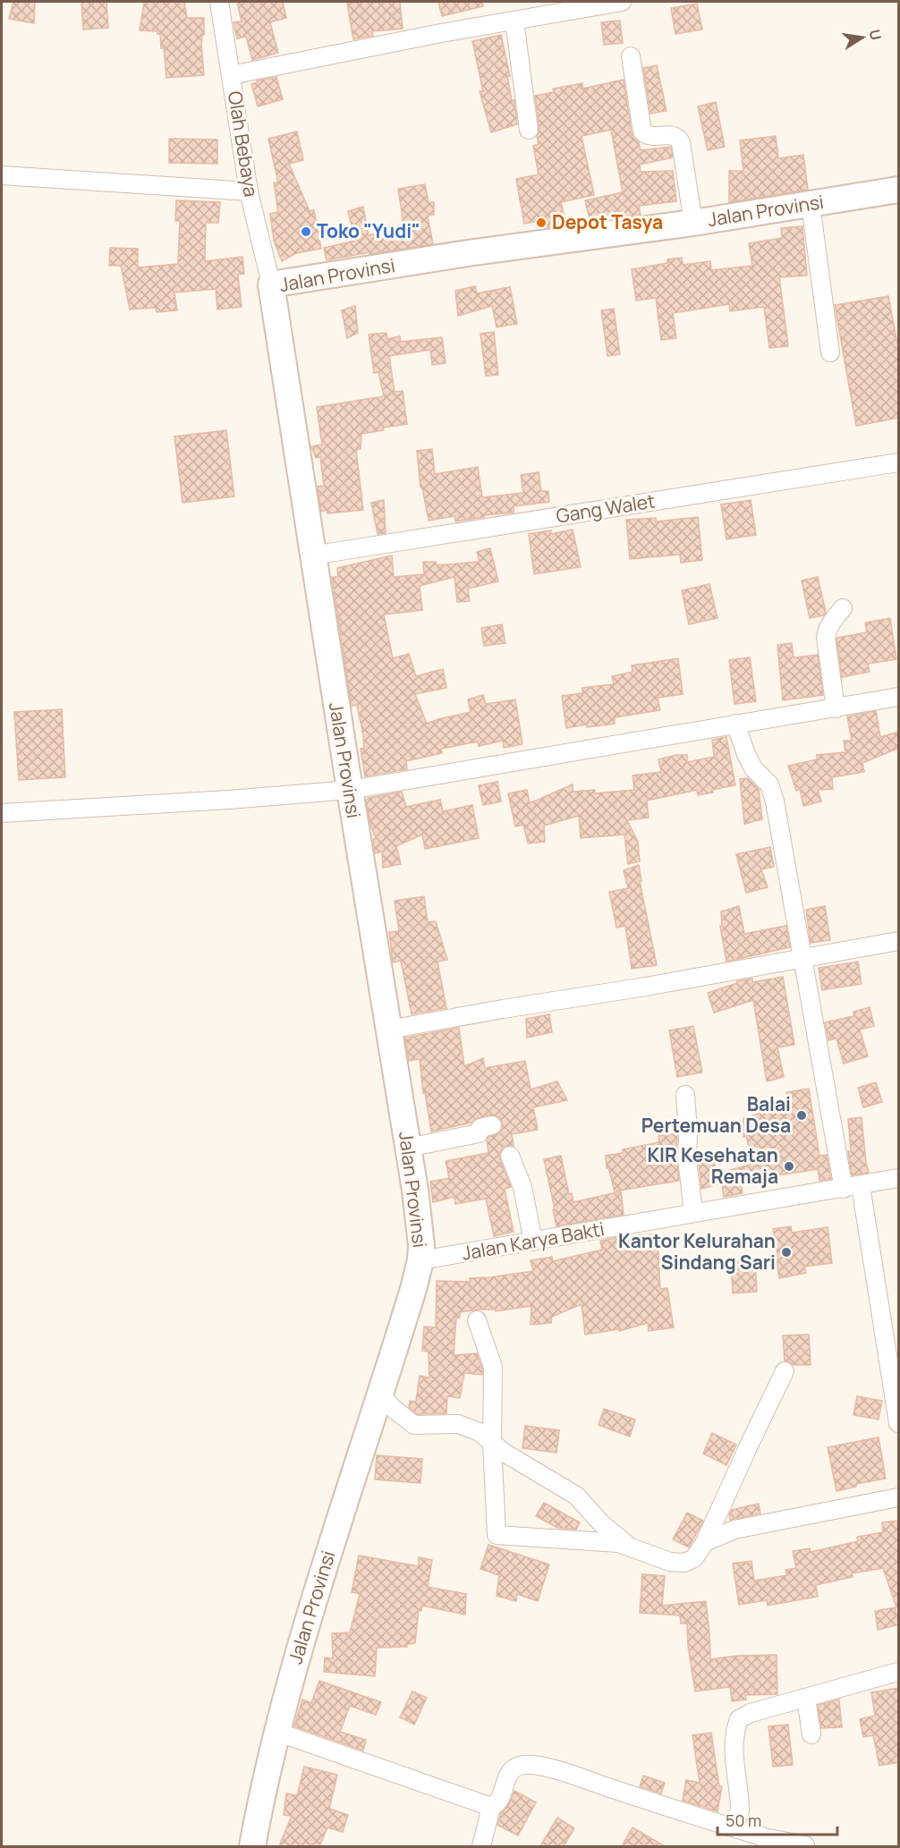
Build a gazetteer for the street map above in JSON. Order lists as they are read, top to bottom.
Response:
{
  "streets": {
    "main road": ["Jalan Provinsi"],
    "street": ["Olah Bebaya", "Gang Walet", "Jalan Karya Bakti"]
  },
  "crossings": [
    ["Olah Bebaya", "Jalan Provinsi"],
    ["Jalan Provinsi", "Gang Walet"],
    ["Jalan Provinsi", "Jalan Karya Bakti"]
  ],
  "places": [
    "Depot Tasya",
    "Toko \"Yudi\"",
    "Balai Pertemuan Desa",
    "KIR Kesehatan Remaja",
    "Kantor Kelurahan Sindang Sari"
  ],
  "scale_bar": "50 m",
  "north": "right"
}
